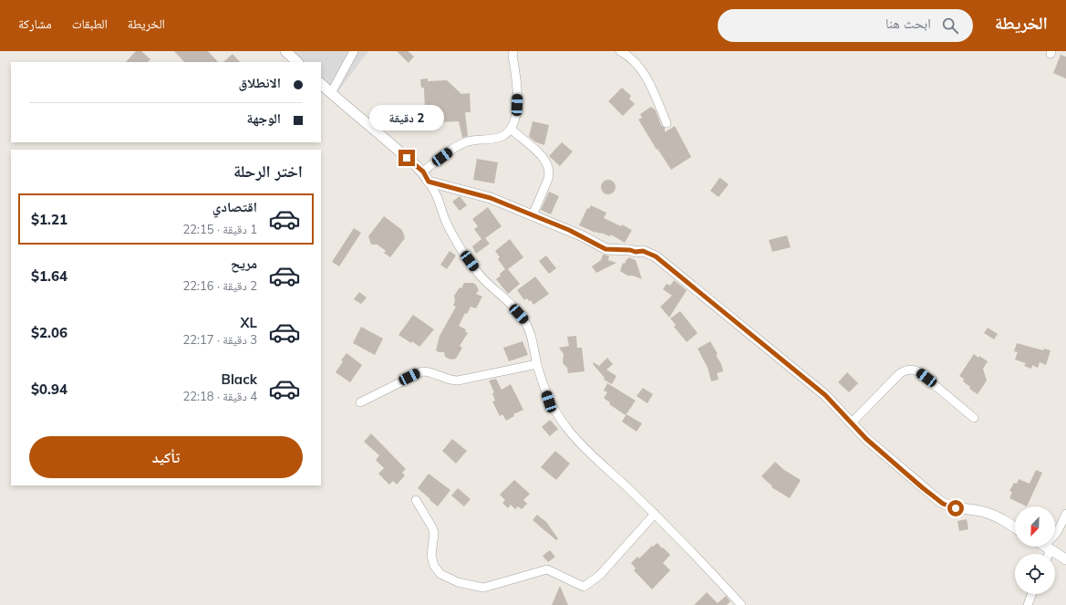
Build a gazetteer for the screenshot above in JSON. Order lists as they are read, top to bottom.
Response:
{
  "north": "bottom left",
  "page": {
    "header": "الخريطة",
    "search": "ابحث هنا",
    "nav": ["الخريطة", "الطبقات", "مشاركة"],
    "banner": ["الانطلاق", "الوجهة"],
    "bubble": "2 دقيقة",
    "heading": "اختر الرحلة",
    "list": [
      {
        "name": "اقتصادي",
        "note": "1 دقيقة · 22:15",
        "value": "$1.21"
      },
      {
        "name": "مريح",
        "note": "2 دقيقة · 22:16",
        "value": "$1.64"
      },
      {
        "name": "XL",
        "note": "3 دقيقة · 22:17",
        "value": "$2.06"
      },
      {
        "name": "Black",
        "note": "4 دقيقة · 22:18",
        "value": "$0.94"
      }
    ],
    "buttons": "تأكيد"
  }
}
